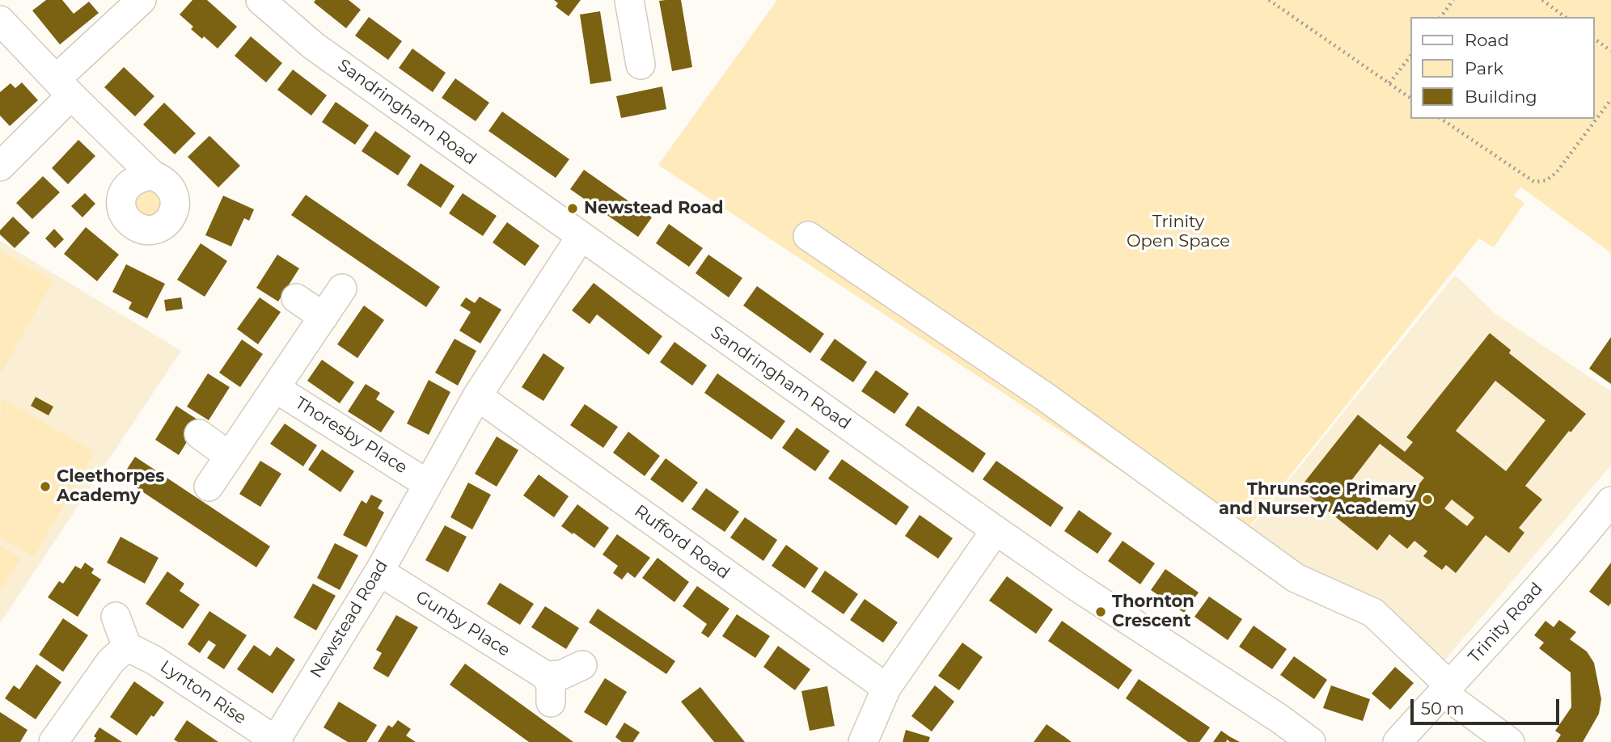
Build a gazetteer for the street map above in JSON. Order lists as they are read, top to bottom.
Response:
{
  "streets": {
    "street": [
      "Sandringham Road",
      "Thoresby Place",
      "Rufford Road",
      "Newstead Road",
      "Trinity Road",
      "Gunby Place",
      "Lynton Rise"
    ]
  },
  "crossings": [
    ["Sandringham Road", "Newstead Road"],
    ["Thoresby Place", "Newstead Road"],
    ["Rufford Road", "Newstead Road"],
    ["Newstead Road", "Gunby Place"],
    ["Newstead Road", "Lynton Rise"]
  ],
  "parks": ["Trinity Open Space"],
  "places": [
    "Newstead Road",
    "Cleethorpes Academy",
    "Thrunscoe Primary and Nursery Academy",
    "Thornton Crescent"
  ],
  "legend": ["Road", "Park", "Building"],
  "scale_bar": "50 m"
}
